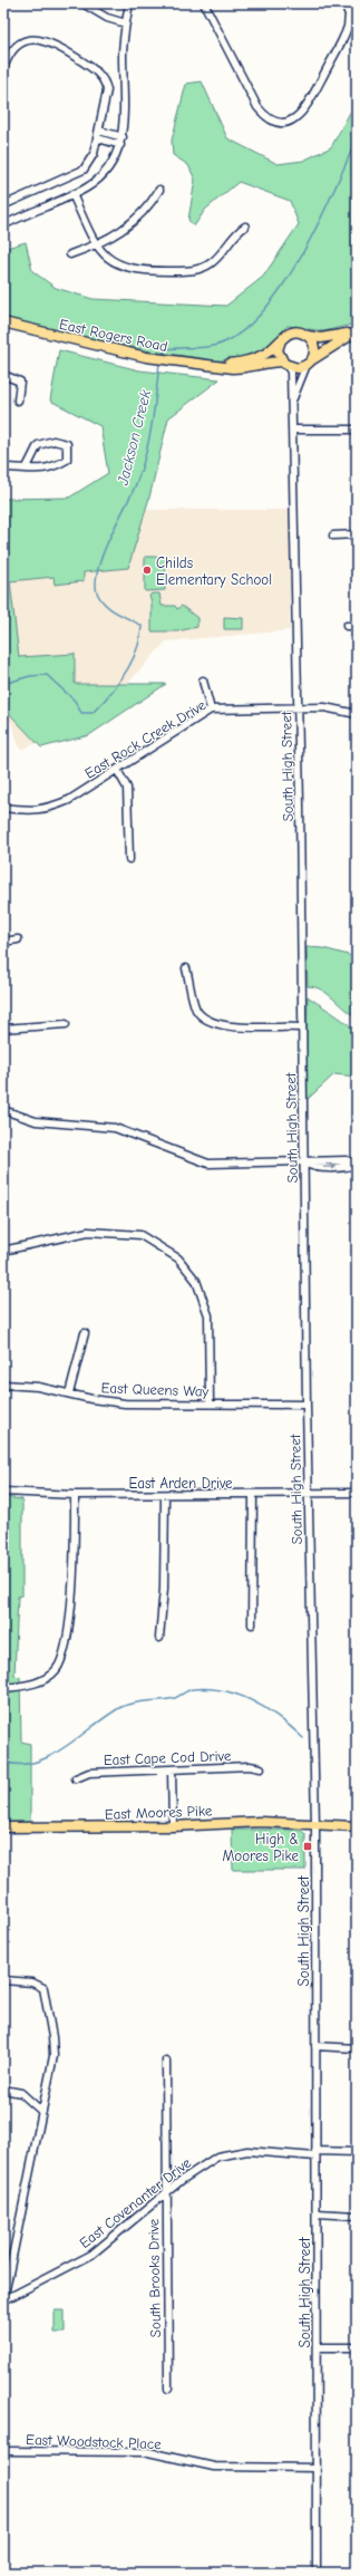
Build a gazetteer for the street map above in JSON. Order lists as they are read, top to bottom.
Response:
{
  "streets": {
    "main road": ["East Rogers Road", "East Moores Pike"],
    "street": [
      "East Rock Creek Drive",
      "South High Street",
      "East Queens Way",
      "East Arden Drive",
      "East Cape Cod Drive",
      "East Covenanter Drive",
      "South Brooks Drive",
      "East Woodstock Place"
    ]
  },
  "crossings": [
    ["East Rogers Road", "South High Street"],
    ["East Rock Creek Drive", "South High Street"],
    ["South High Street", "East Queens Way"],
    ["South High Street", "East Arden Drive"],
    ["South High Street", "East Moores Pike"],
    ["South High Street", "East Covenanter Drive"],
    ["South High Street", "East Woodstock Place"],
    ["East Covenanter Drive", "South Brooks Drive"]
  ],
  "water": ["Jackson Creek"],
  "places": {
    "other": ["Childs Elementary School"],
    "transit": ["High & Moores Pike"]
  }
}
